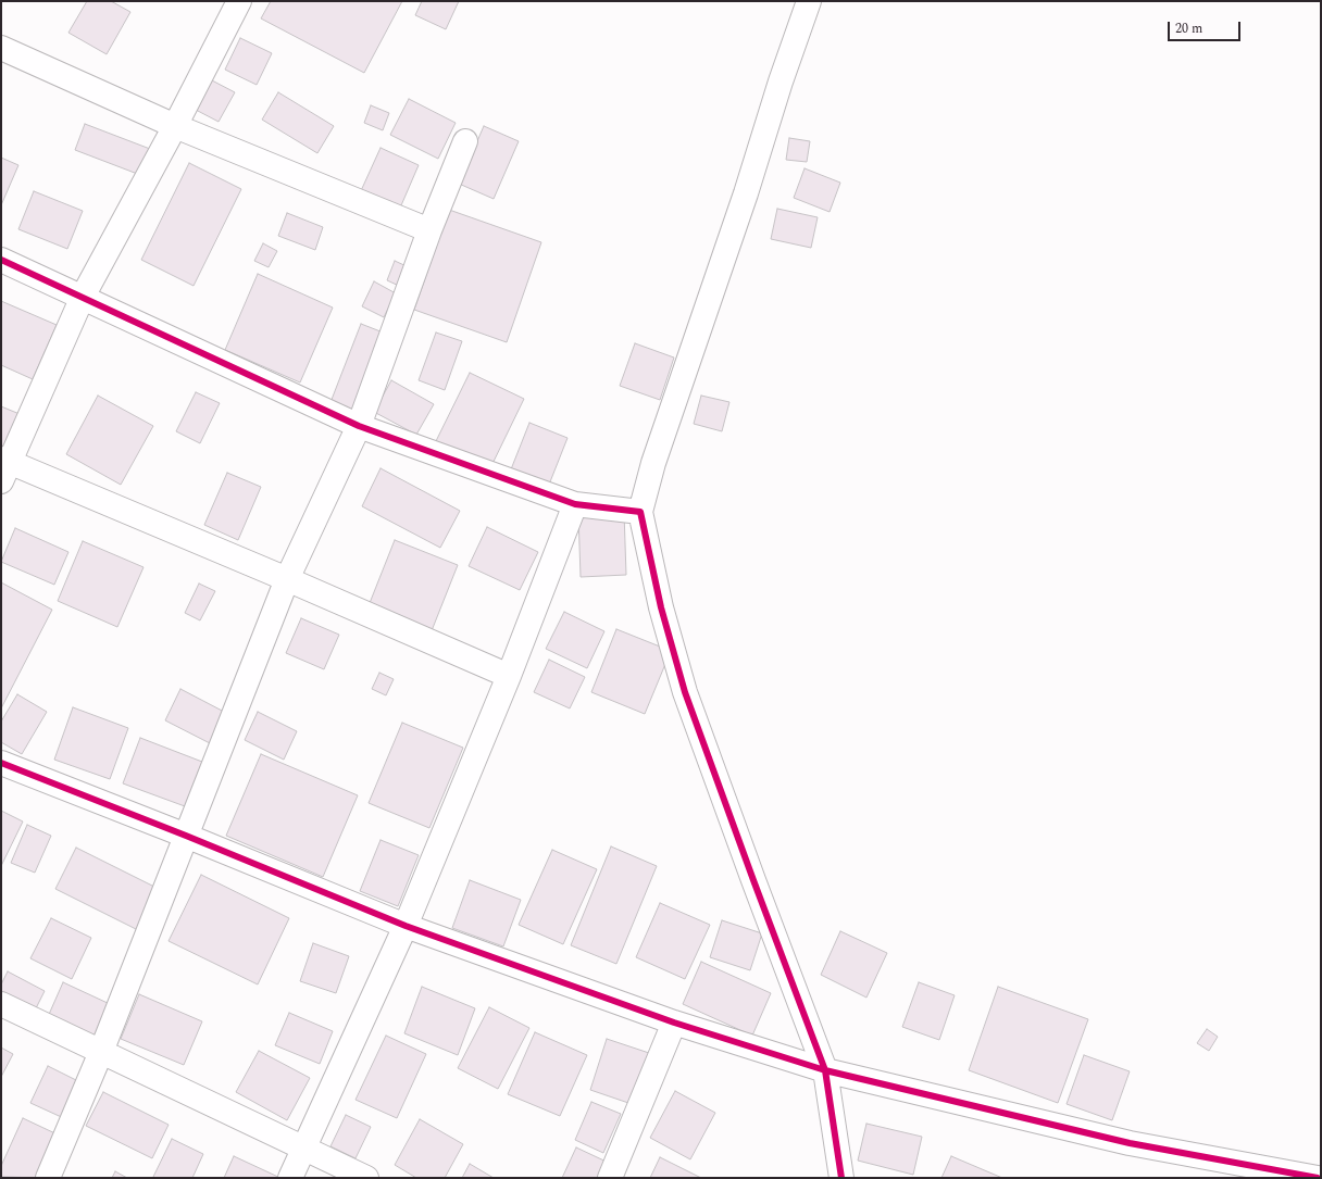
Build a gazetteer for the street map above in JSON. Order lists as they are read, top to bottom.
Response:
{
  "scale_bar": "20 m"
}
